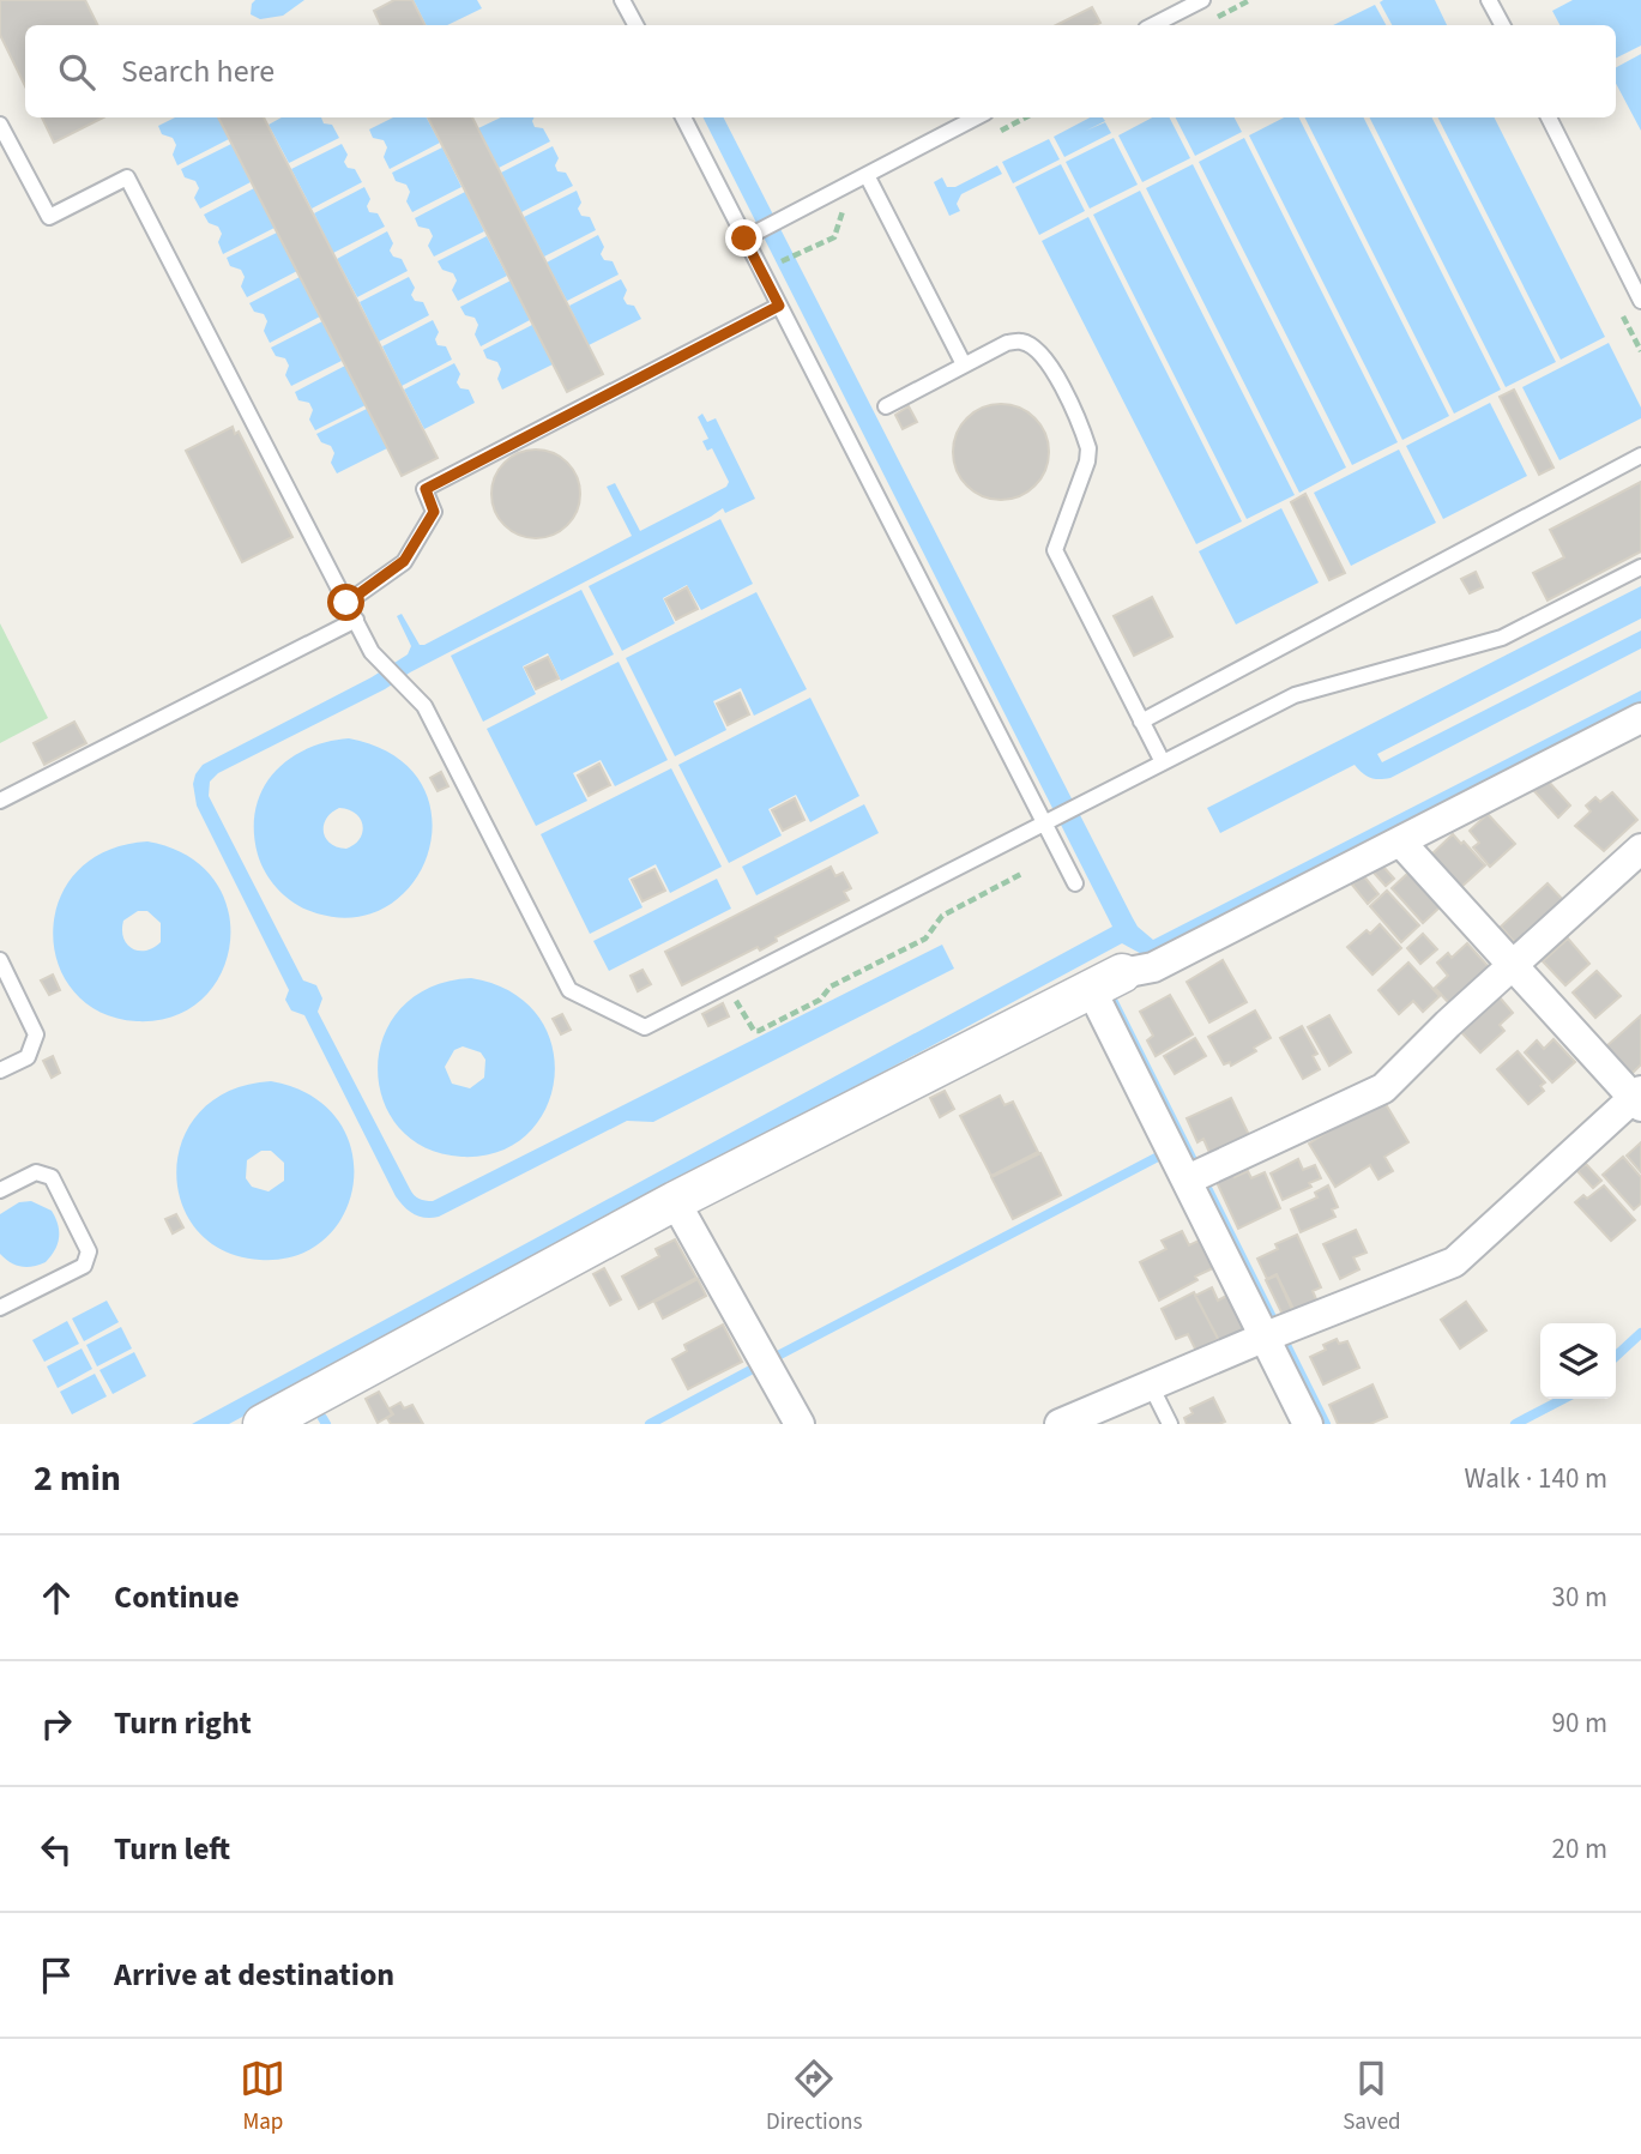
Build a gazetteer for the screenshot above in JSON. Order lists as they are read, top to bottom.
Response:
{
  "page": {
    "search": "Search here",
    "heading": ["2 min", "Walk · 140 m"],
    "list": [
      ["Continue", "30 m"],
      ["Turn right", "90 m"],
      ["Turn left", "20 m"],
      "Arrive at destination"
    ],
    "nav": ["Map", "Directions", "Saved"]
  }
}
